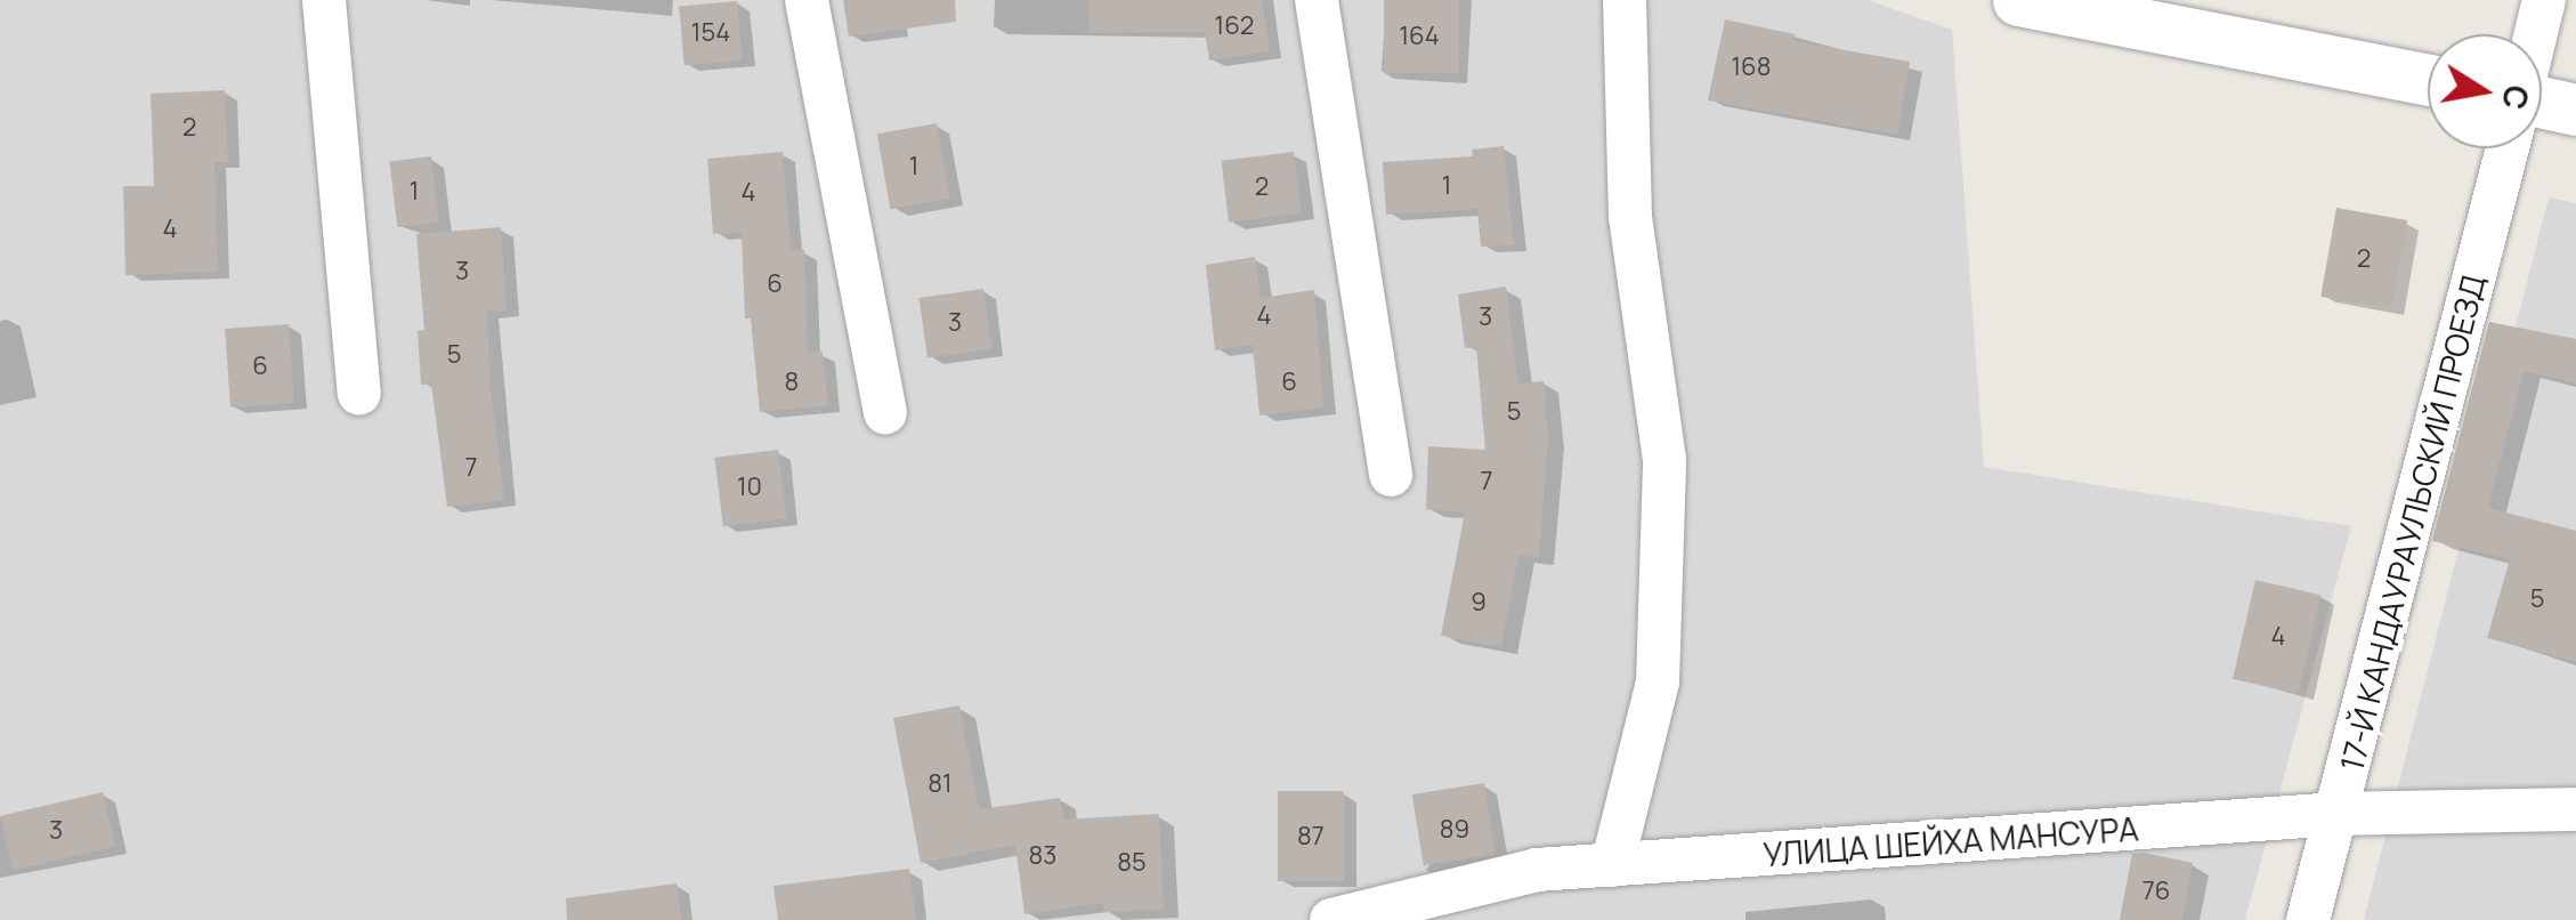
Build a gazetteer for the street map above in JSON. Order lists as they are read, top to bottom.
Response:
{
  "streets": {
    "street": ["17-Й КАНДАУРАУЛЬСКИЙ ПРОЕЗД", "УЛИЦА ШЕЙХА МАНСУРА"]
  },
  "crossings": [
    ["17-Й КАНДАУРАУЛЬСКИЙ ПРОЕЗД", "УЛИЦА ШЕЙХА МАНСУРА"]
  ],
  "house_numbers": [
    "162",
    "154",
    "164",
    "168",
    "2",
    "1",
    "1",
    "2",
    "1",
    "4",
    "4",
    "2",
    "3",
    "6",
    "4",
    "3",
    "3",
    "5",
    "6",
    "8",
    "6",
    "5",
    "7",
    "7",
    "10",
    "5",
    "9",
    "4",
    "81",
    "89",
    "3",
    "87",
    "83",
    "85",
    "76"
  ],
  "north": "right"
}
